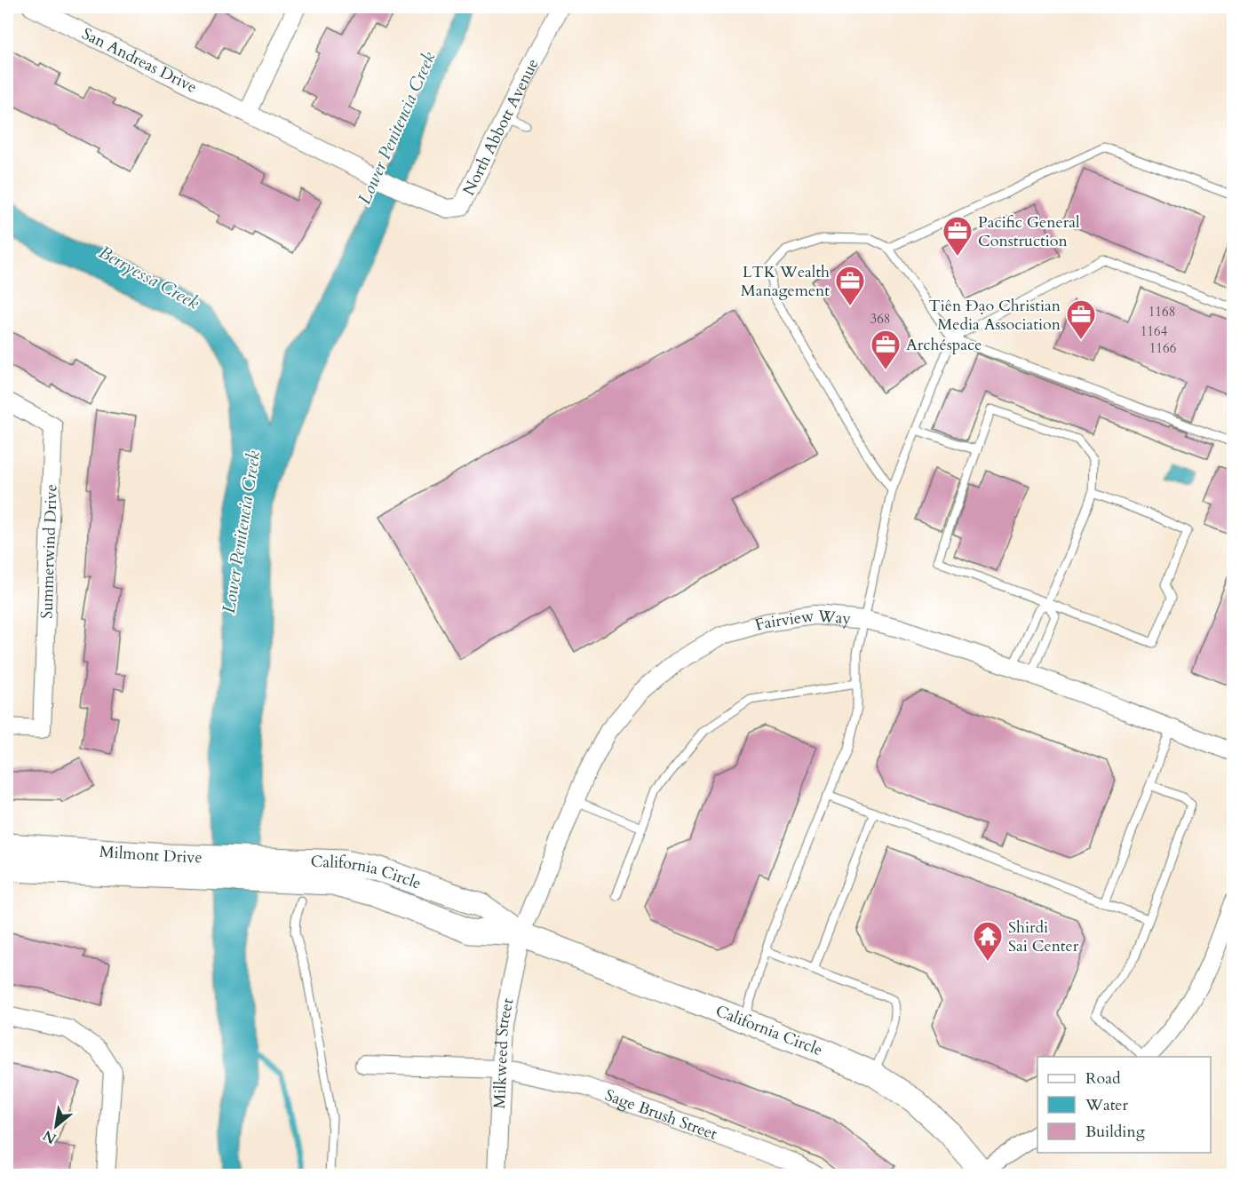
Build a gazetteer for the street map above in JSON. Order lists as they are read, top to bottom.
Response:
{
  "streets": {
    "street": [
      "San Andreas Drive",
      "North Abbott Avenue",
      "Summerwind Drive",
      "Fairview Way",
      "Milmont Drive",
      "California Circle",
      "Milkweed Street",
      "Sage Brush Street"
    ]
  },
  "crossings": [
    ["San Andreas Drive", "North Abbott Avenue"],
    ["Fairview Way", "California Circle"],
    ["Fairview Way", "Milkweed Street"],
    ["Milmont Drive", "California Circle"],
    ["California Circle", "Milkweed Street"],
    ["Milkweed Street", "Sage Brush Street"]
  ],
  "water": ["Lower Penitencia Creek", "Berryessa Creek"],
  "places": {
    "office": [
      "Pacific General Construction",
      "LTK Wealth Management",
      "Tiên Đạo Christian Media Association",
      "Archéspace"
    ],
    "temple": ["Shirdi Sai Center"]
  },
  "house_numbers": [
    "1168",
    "368",
    "1164",
    "1166"
  ],
  "legend": ["Road", "Water", "Building"],
  "north": "bottom left"
}
